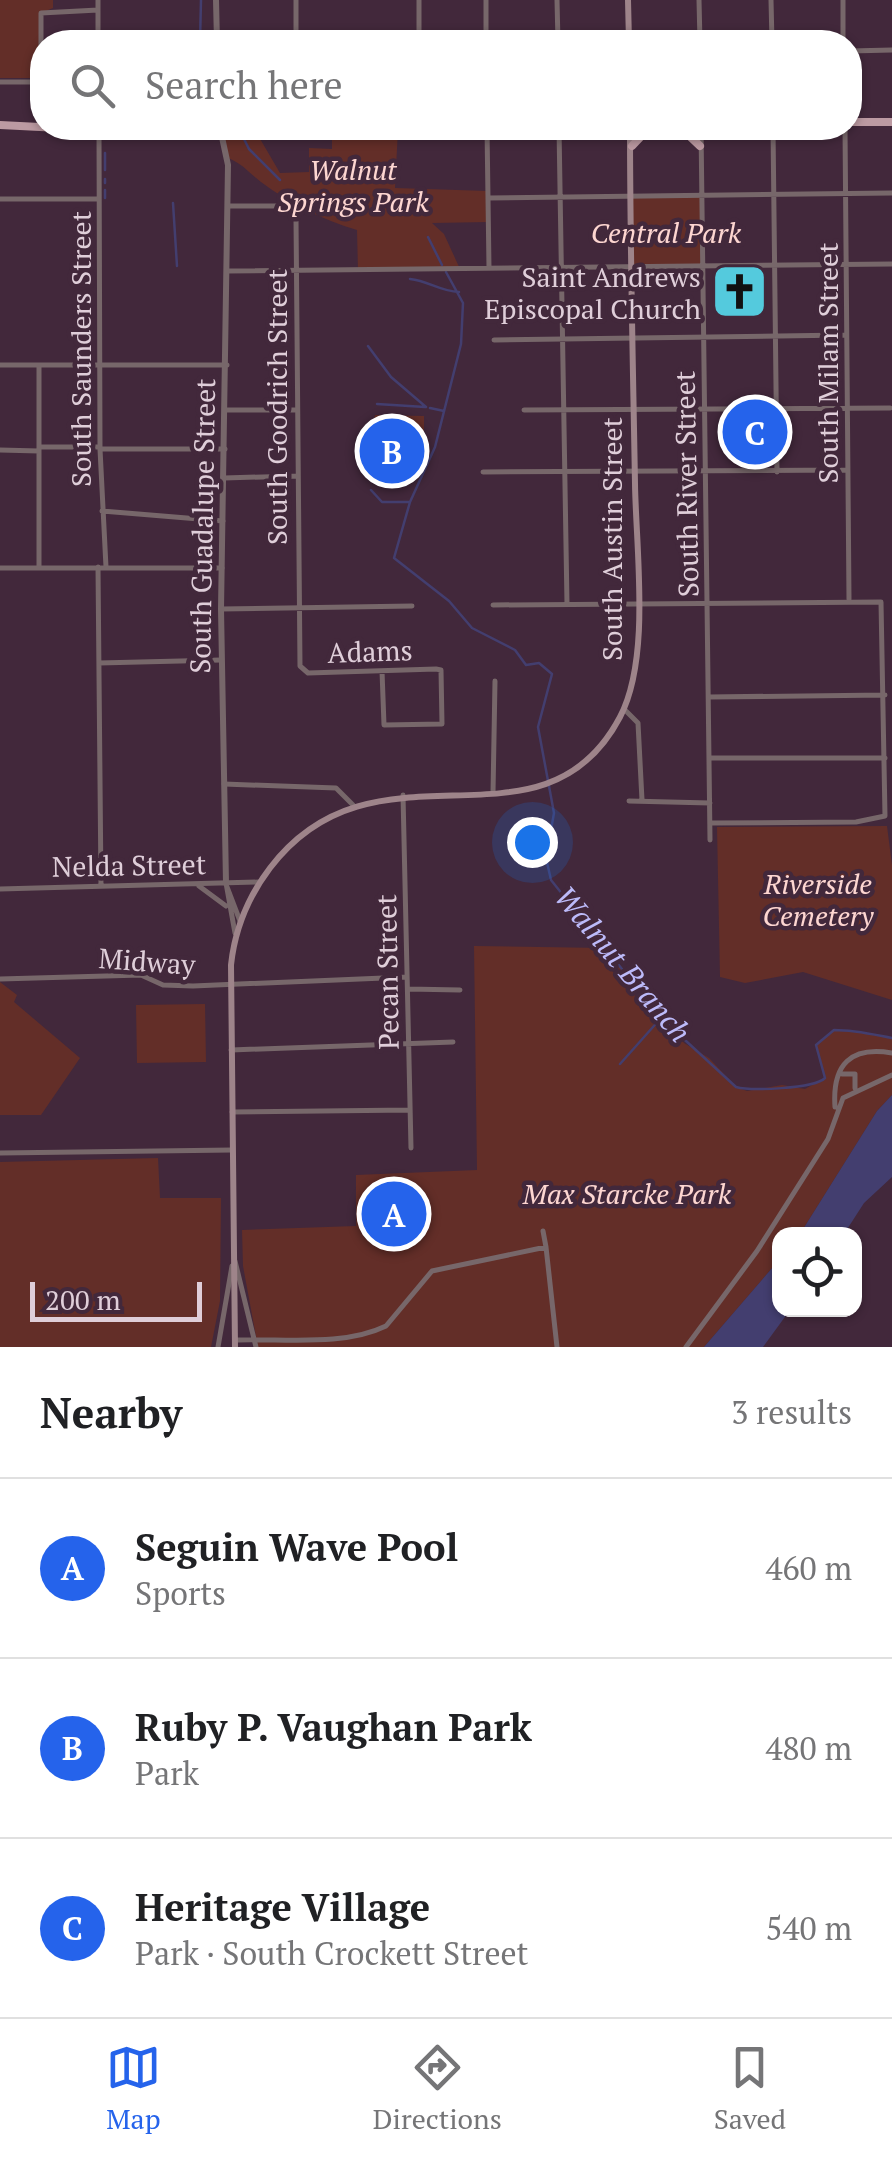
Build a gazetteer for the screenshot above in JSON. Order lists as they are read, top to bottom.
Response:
{
  "streets": {
    "main road": ["South Austin Street"],
    "street": [
      "South Saunders Street",
      "South Milam Street",
      "South Goodrich Street",
      "South River Street",
      "South Guadalupe Street",
      "Adams",
      "Nelda Street",
      "Midway",
      "Pecan Street"
    ]
  },
  "crossings": [
    ["South Saunders Street", "Nelda Street"],
    ["South Goodrich Street", "South Guadalupe Street"],
    ["South Goodrich Street", "Adams"],
    ["South Guadalupe Street", "South Austin Street"],
    ["South Guadalupe Street", "Nelda Street"],
    ["South Austin Street", "Nelda Street"],
    ["South Austin Street", "Midway"],
    ["South Austin Street", "Pecan Street"],
    ["Midway", "Pecan Street"]
  ],
  "water": ["Walnut Branch"],
  "parks": [
    "Walnut Springs Park",
    "Central Park",
    "Riverside Cemetery",
    "Max Starcke Park"
  ],
  "places": {
    "church": ["Saint Andrews Episcopal Church"]
  },
  "scale_bar": "200 m",
  "page": {
    "search": "Search here",
    "pins": ["C", "B", "A"],
    "scale": "200 m",
    "heading": ["Nearby", "3 results"],
    "list": [
      {
        "mark": "A",
        "name": "Seguin Wave Pool",
        "note": "Sports",
        "value": "460 m"
      },
      {
        "mark": "B",
        "name": "Ruby P. Vaughan Park",
        "note": "Park",
        "value": "480 m"
      },
      {
        "mark": "C",
        "name": "Heritage Village",
        "note": "Park · South Crockett Street",
        "value": "540 m"
      }
    ],
    "nav": ["Map", "Directions", "Saved"]
  }
}
